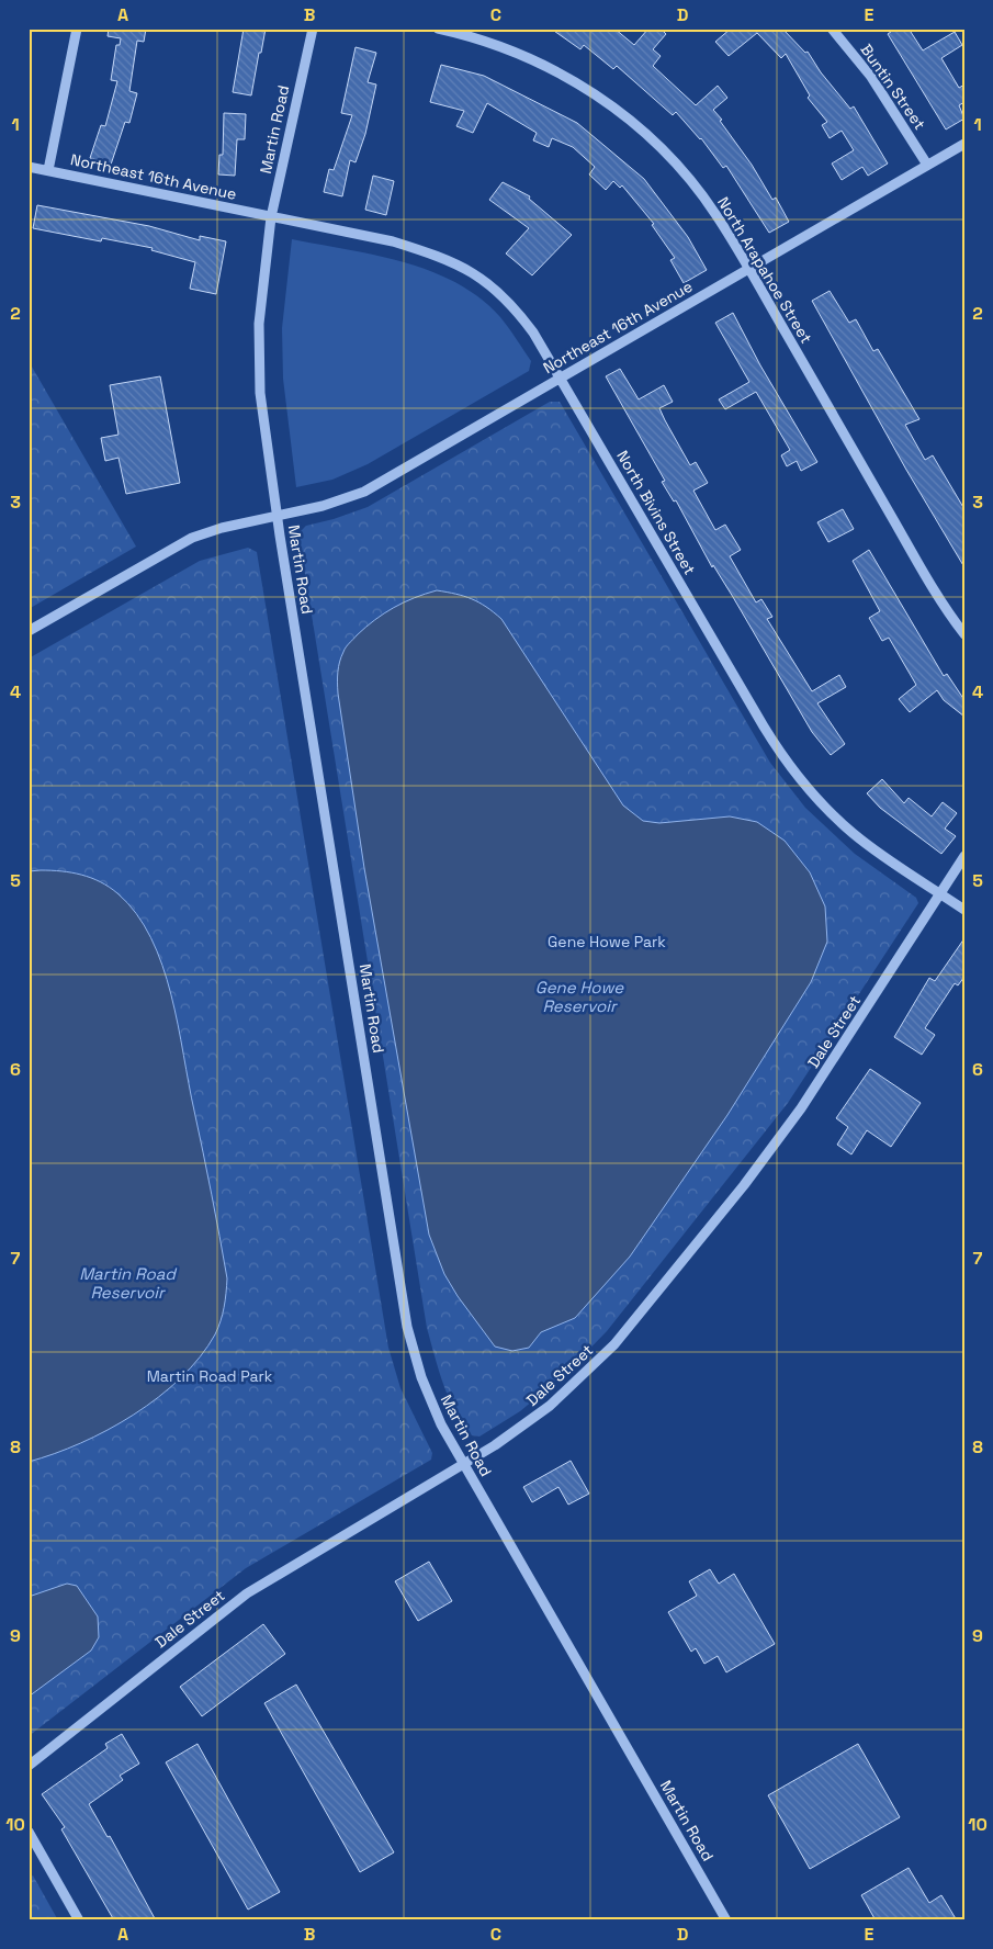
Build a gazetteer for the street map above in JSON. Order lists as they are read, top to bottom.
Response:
{
  "streets": {
    "street": [
      "Buntin Street",
      "Martin Road",
      "Northeast 16th Avenue",
      "North Arapahoe Street",
      "North Bivins Street",
      "Dale Street"
    ]
  },
  "crossings": [
    ["Buntin Street", "Northeast 16th Avenue"],
    ["Martin Road", "Northeast 16th Avenue"],
    ["Martin Road", "North Bivins Street"],
    ["Martin Road", "Dale Street"],
    ["Northeast 16th Avenue", "North Arapahoe Street"],
    ["Northeast 16th Avenue", "North Bivins Street"],
    ["North Bivins Street", "Dale Street"]
  ],
  "water": ["Gene Howe Reservoir", "Martin Road Reservoir"],
  "parks": ["Gene Howe Park", "Martin Road Park"],
  "grid": {
    "columns": [
      "A",
      "B",
      "C",
      "D",
      "E"
    ],
    "rows": [
      "1",
      "2",
      "3",
      "4",
      "5",
      "6",
      "7",
      "8",
      "9",
      "10"
    ]
  }
}
